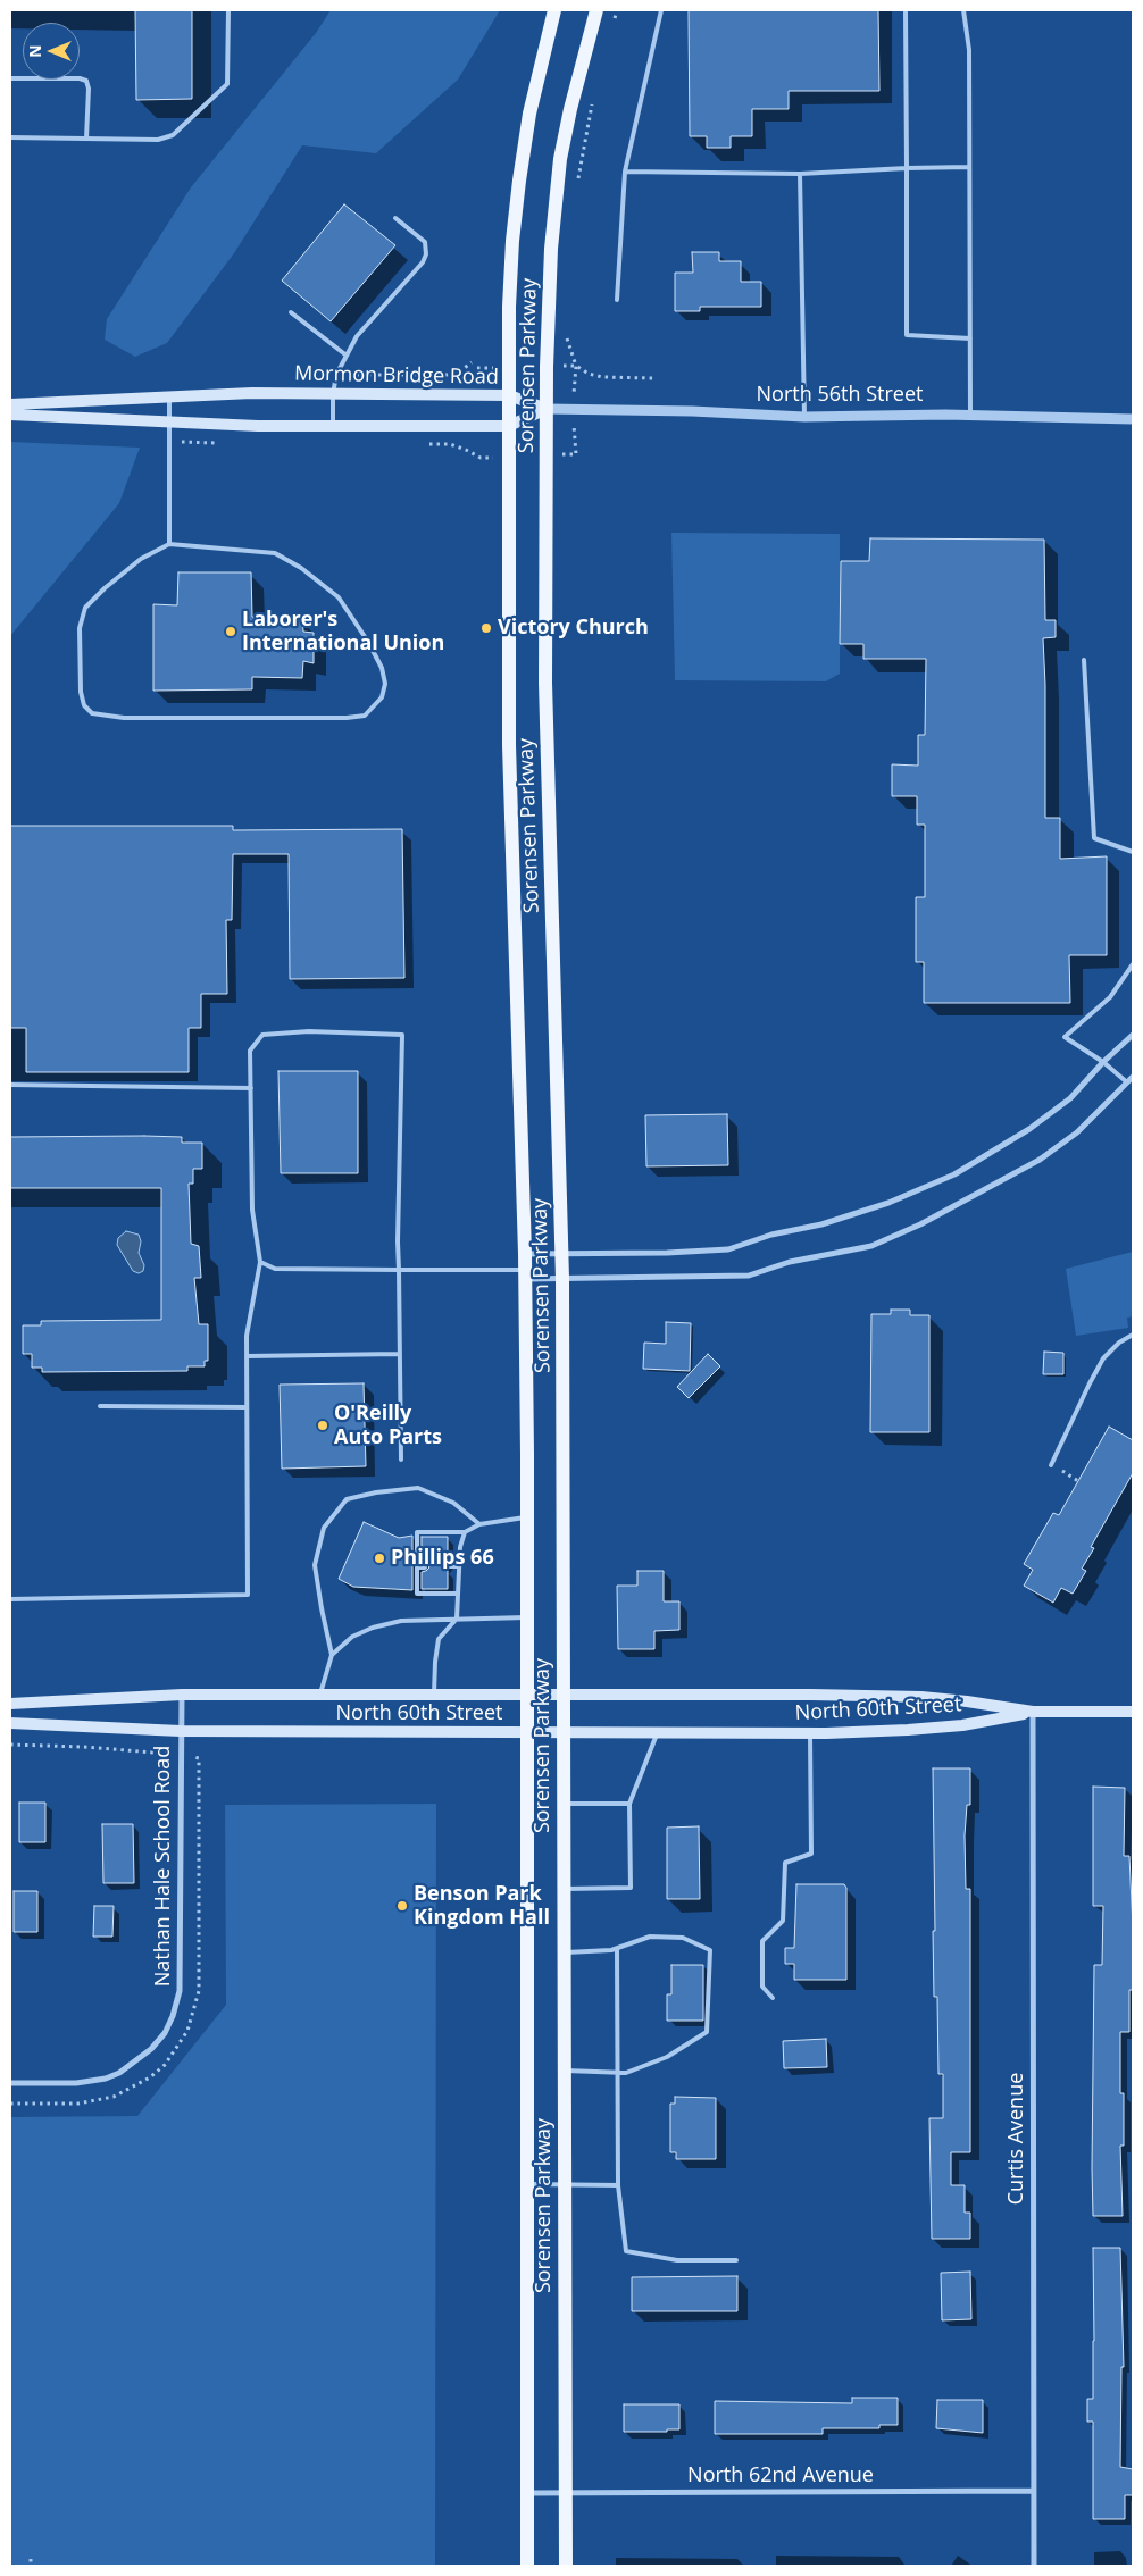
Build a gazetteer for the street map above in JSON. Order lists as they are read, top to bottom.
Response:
{
  "streets": {
    "main road": ["Sorensen Parkway", "Mormon Bridge Road", "North 60th Street"],
    "street": [
      "North 56th Street",
      "Nathan Hale School Road",
      "Curtis Avenue",
      "North 62nd Avenue"
    ]
  },
  "crossings": [
    ["Sorensen Parkway", "Mormon Bridge Road"],
    ["Sorensen Parkway", "North 56th Street"],
    ["Sorensen Parkway", "North 60th Street"],
    ["Sorensen Parkway", "North 62nd Avenue"],
    ["Mormon Bridge Road", "North 56th Street"],
    ["North 60th Street", "Nathan Hale School Road"],
    ["North 60th Street", "Curtis Avenue"],
    ["Curtis Avenue", "North 62nd Avenue"]
  ],
  "places": [
    "Victory Church",
    "Laborer's International Union",
    "O'Reilly Auto Parts",
    "Phillips 66",
    "Benson Park Kingdom Hall"
  ],
  "north": "left"
}
